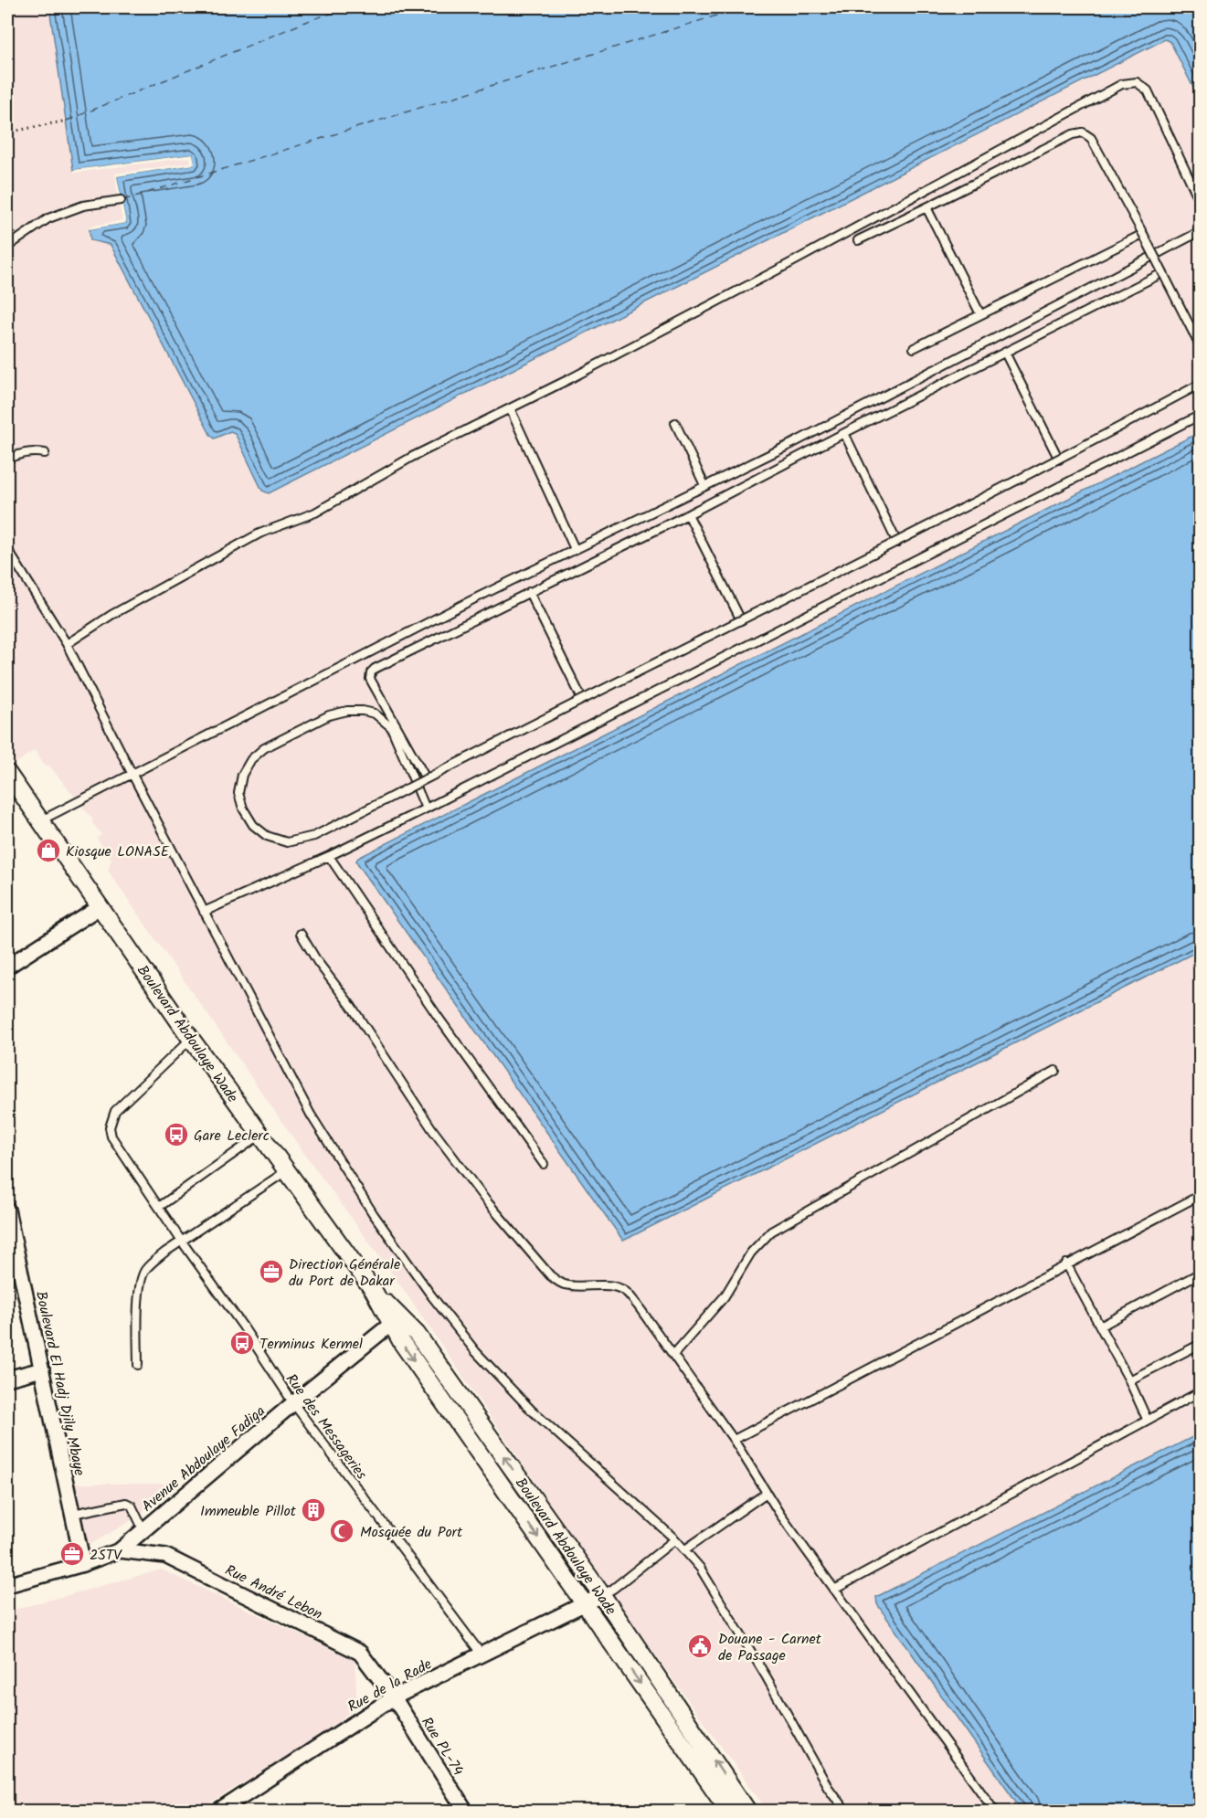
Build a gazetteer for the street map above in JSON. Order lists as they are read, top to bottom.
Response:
{
  "streets": {
    "street": [
      "Boulevard Abdoulaye Wade",
      "Boulevard El Hadj Djily Mbaye",
      "Avenue Abdoulaye Fadiga",
      "Rue André Lebon",
      "Rue de la Rade",
      "Rue PL-74"
    ],
    "lane": ["Rue des Messageries"]
  },
  "crossings": [
    ["Boulevard Abdoulaye Wade", "Rue des Messageries"],
    ["Boulevard Abdoulaye Wade", "Avenue Abdoulaye Fadiga"],
    ["Boulevard Abdoulaye Wade", "Rue de la Rade"],
    ["Boulevard El Hadj Djily Mbaye", "Avenue Abdoulaye Fadiga"],
    ["Rue des Messageries", "Avenue Abdoulaye Fadiga"],
    ["Rue des Messageries", "Rue de la Rade"],
    ["Avenue Abdoulaye Fadiga", "Rue André Lebon"],
    ["Rue André Lebon", "Rue de la Rade"],
    ["Rue André Lebon", "Rue PL-74"],
    ["Rue de la Rade", "Rue PL-74"]
  ],
  "places": {
    "shop": ["Kiosque LONASE"],
    "bus stop": ["Gare Leclerc", "Terminus Kermel"],
    "office": ["Direction Générale du Port de Dakar", "2STV"],
    "building": ["Immeuble Pillot"],
    "mosque": ["Mosquée du Port"],
    "public building": ["Douane - Carnet de Passage"]
  }
}
